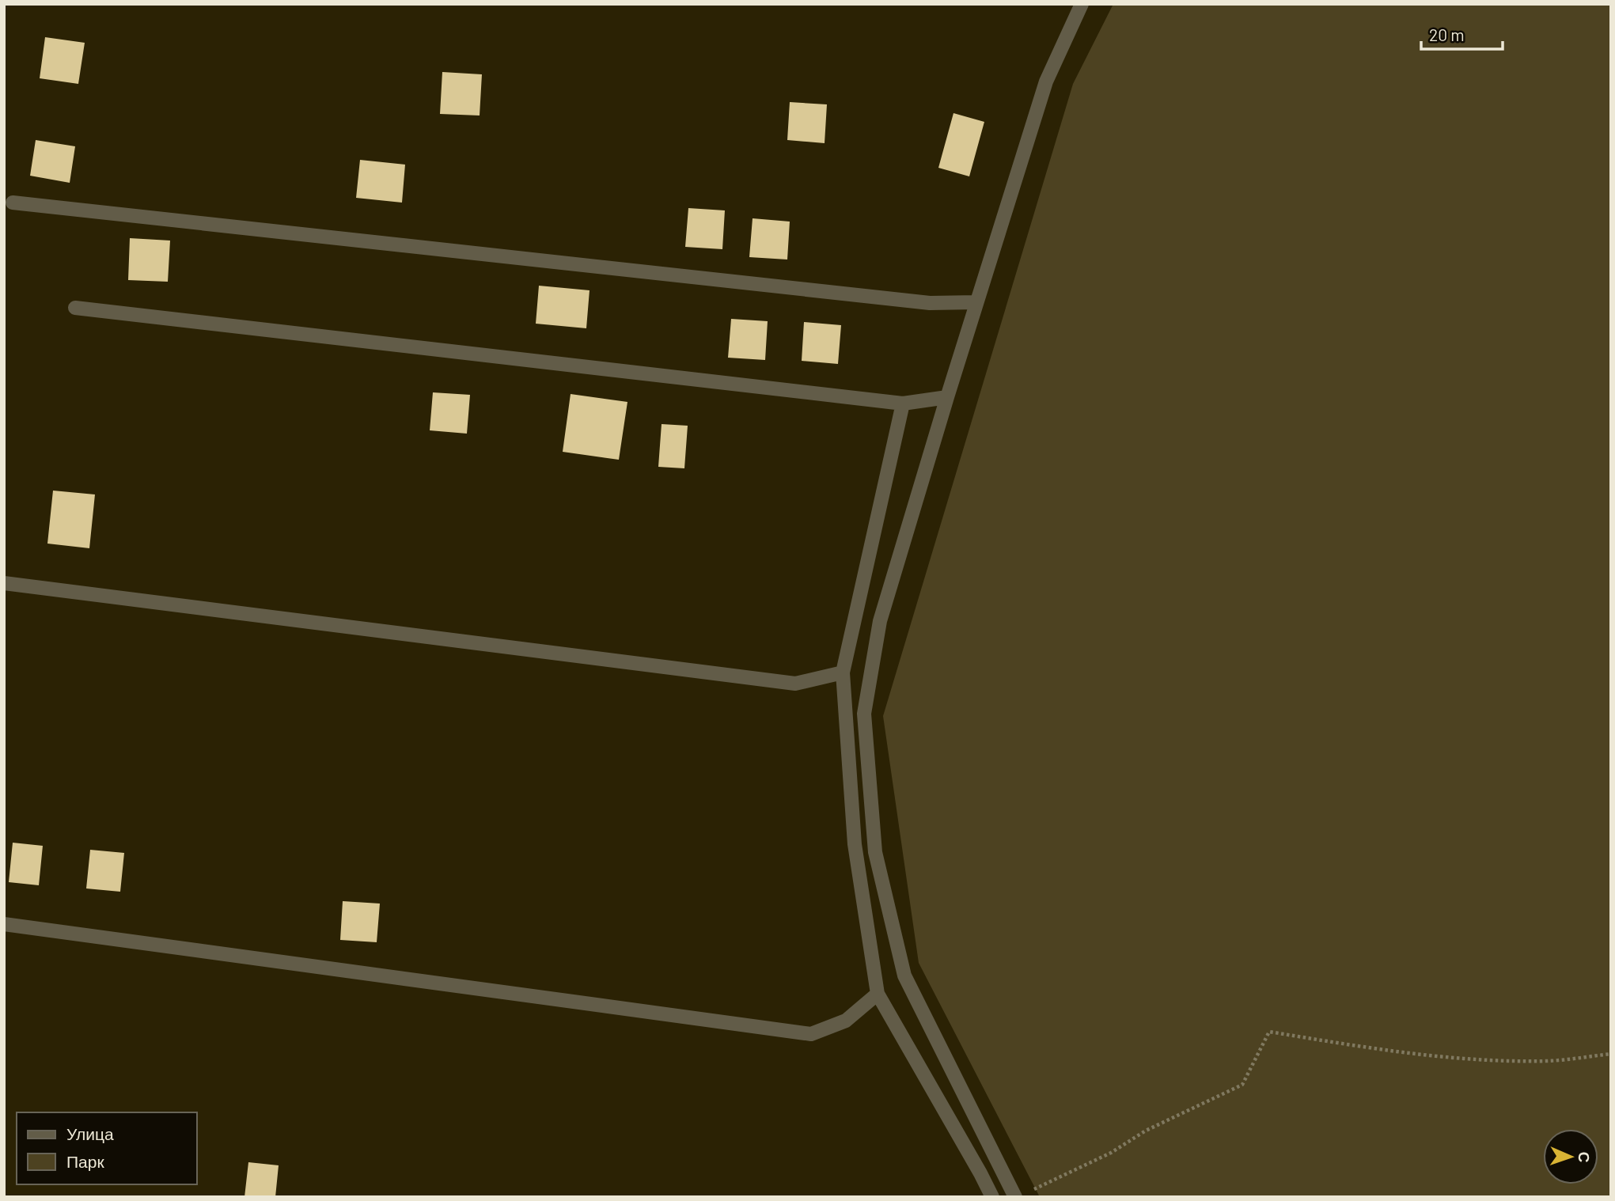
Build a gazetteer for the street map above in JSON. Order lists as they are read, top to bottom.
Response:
{
  "legend": ["Улица", "Парк"],
  "scale_bar": "20 m",
  "north": "right"
}
